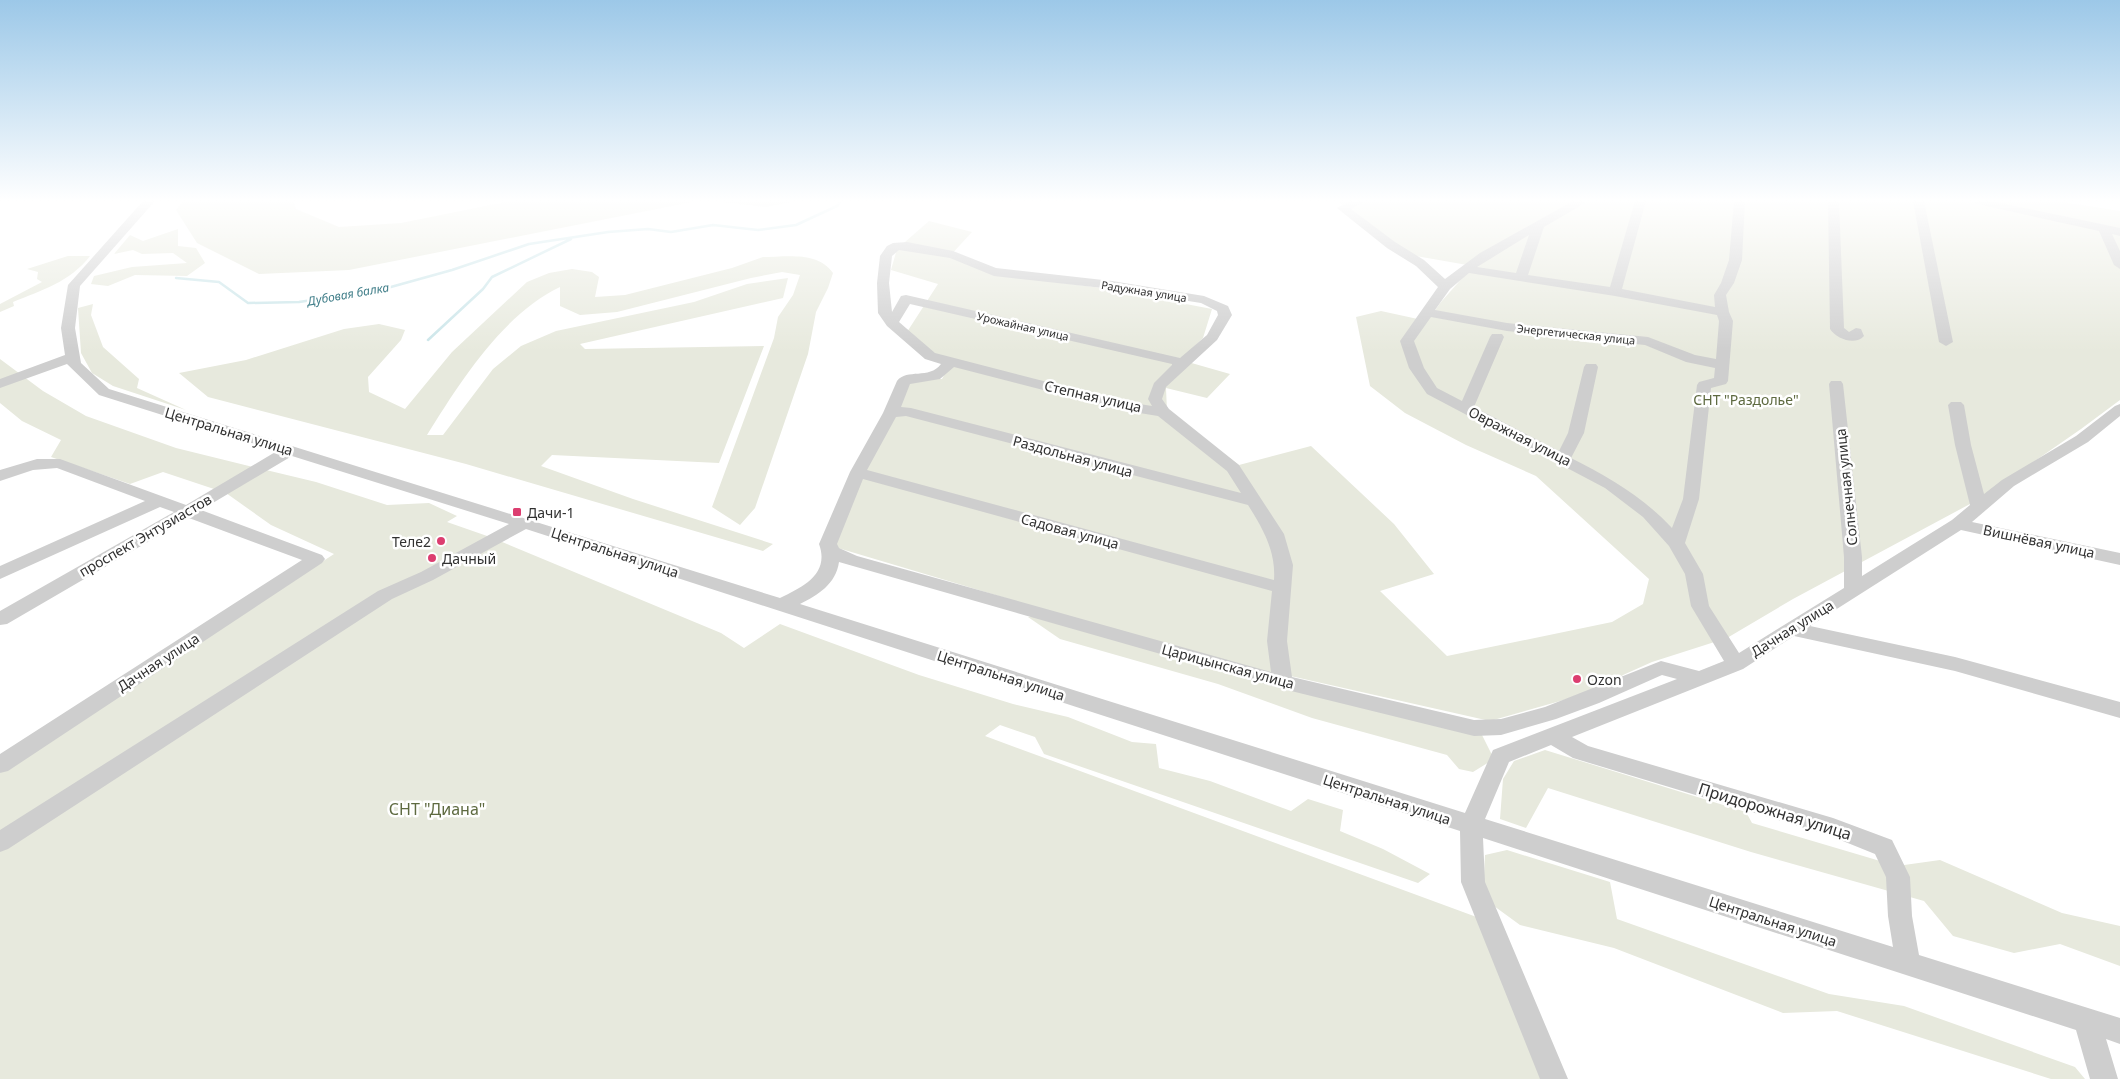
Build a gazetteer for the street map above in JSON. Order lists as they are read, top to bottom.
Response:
{
  "streets": {
    "street": [
      "Радужная улица",
      "Урожайная улица",
      "Энергетическая улица",
      "Степная улица",
      "Центральная улица",
      "Овражная улица",
      "Раздольная улица",
      "Солнечная улица",
      "Садовая улица",
      "проспект Энтузиастов",
      "Вишнёвая улица",
      "Дачная улица",
      "Царицынская улица",
      "Придорожная улица"
    ]
  },
  "crossings": [
    ["Радужная улица", "Урожайная улица"],
    ["Энергетическая улица", "Овражная улица"],
    ["Степная улица", "Раздольная улица"],
    ["Степная улица", "Садовая улица"],
    ["Степная улица", "Царицынская улица"],
    ["Центральная улица", "проспект Энтузиастов"],
    ["Центральная улица", "Дачная улица"],
    ["Центральная улица", "Придорожная улица"],
    ["Овражная улица", "Дачная улица"],
    ["Солнечная улица", "Дачная улица"],
    ["проспект Энтузиастов", "Дачная улица"],
    ["Вишнёвая улица", "Дачная улица"],
    ["Дачная улица", "Царицынская улица"],
    ["Дачная улица", "Придорожная улица"]
  ],
  "water": ["Дубовая балка"],
  "parks": ["СНТ \"Раздолье\"", "СНТ \"Диана\""],
  "places": {
    "transit": ["Дачи-1"],
    "other": ["Теле2", "Дачный", "Ozon"]
  }
}
